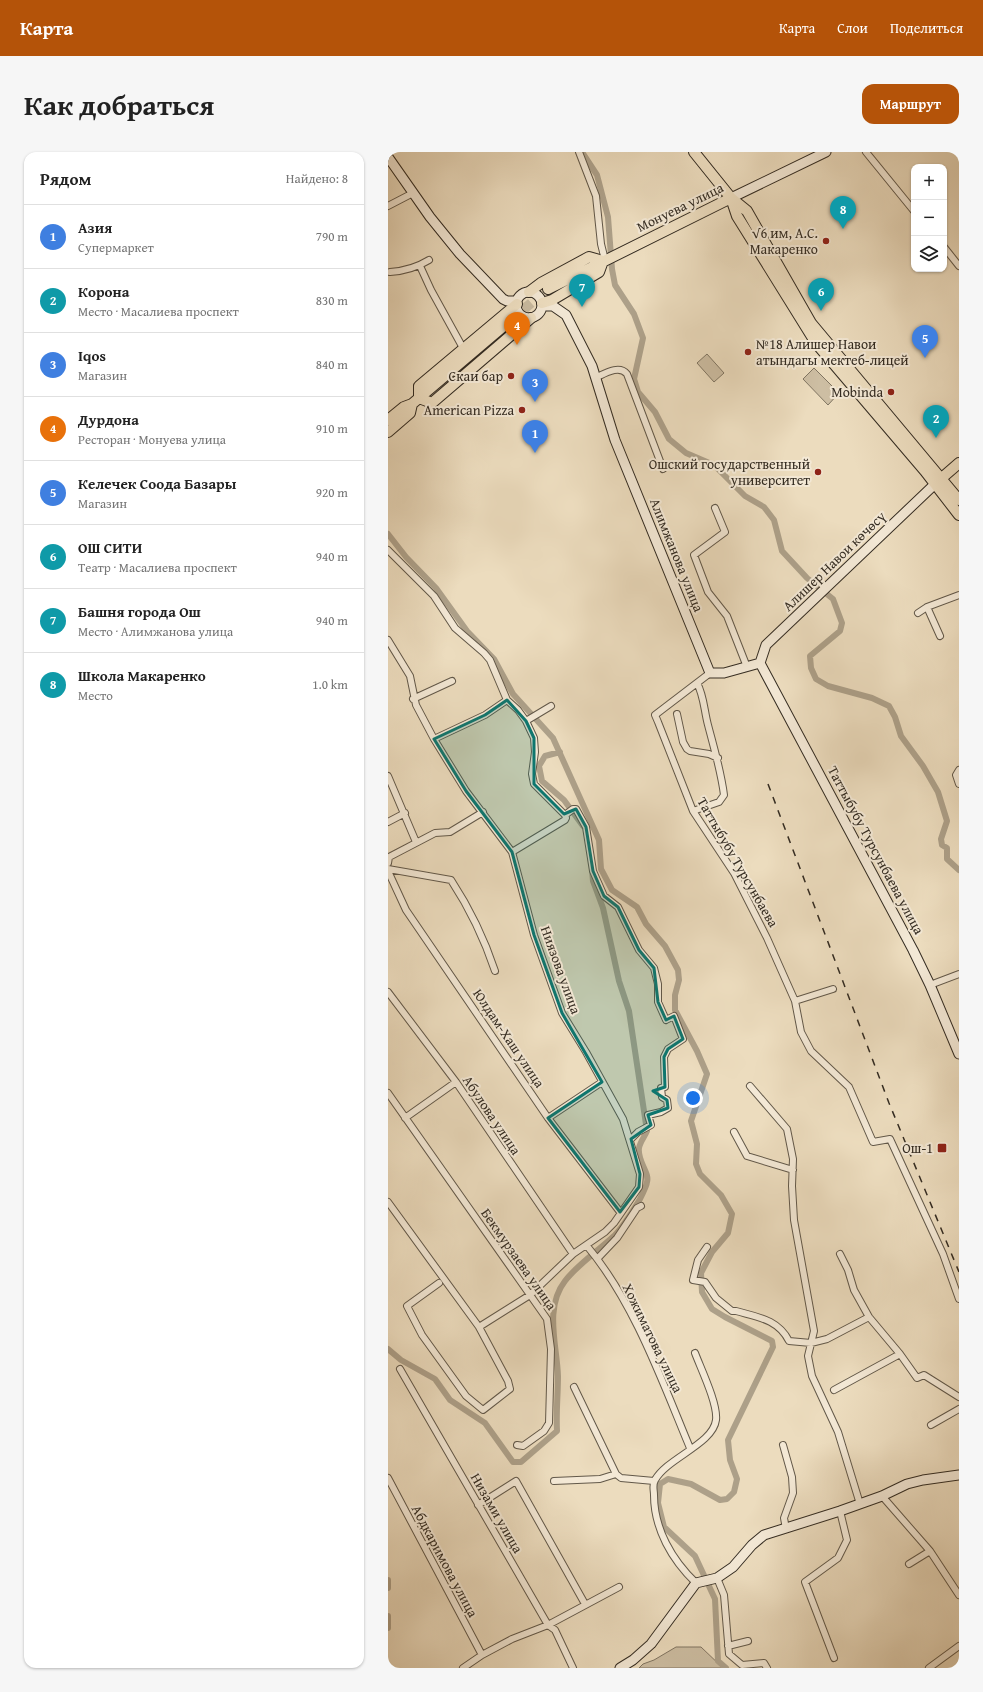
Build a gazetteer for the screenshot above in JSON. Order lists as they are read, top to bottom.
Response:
{
  "streets": {
    "main road": ["Монуева улица"],
    "street": [
      "Алимжанова улица",
      "Алишер Навои көчөсү",
      "Таттыбубу Турсунбаева улица",
      "Таттыбубу Турсунбаева",
      "Ниязова улица",
      "Юлдам-Хаш улица",
      "Абулова улица",
      "Бекмурзаева улица",
      "Хожиматова улица",
      "Низами улица",
      "Абдкаримова улица"
    ]
  },
  "crossings": [
    ["Алимжанова улица", "Таттыбубу Турсунбаева"],
    ["Алишер Навои көчөсү", "Таттыбубу Турсунбаева улица"],
    ["Ниязова улица", "Юлдам-Хаш улица"],
    ["Ниязова улица", "Абулова улица"],
    ["Ниязова улица", "Бекмурзаева улица"],
    ["Ниязова улица", "Хожиматова улица"]
  ],
  "places": {
    "other": [
      "√6 им, А.С. Макаренко",
      "№18 Алишер Навои атындагы мектеб-лицей",
      "Скаи бар",
      "Mobinda",
      "American Pizza",
      "Ошский государственный университет"
    ],
    "transit": ["Ош-1"]
  },
  "page": {
    "header": "Карта",
    "nav": ["Карта", "Слои", "Поделиться"],
    "title": "Как добраться",
    "buttons": "Маршрут",
    "heading": ["Рядом", "Найдено: 8"],
    "map_buttons": ["+", "−"],
    "pins": [
      "8",
      "7",
      "6",
      "4",
      "5",
      "3",
      "2",
      "1"
    ],
    "list": [
      {
        "mark": "1",
        "name": "Азия",
        "note": "Супермаркет",
        "value": "790 m"
      },
      {
        "mark": "2",
        "name": "Корона",
        "note": "Место · Масалиева проспект",
        "value": "830 m"
      },
      {
        "mark": "3",
        "name": "Iqos",
        "note": "Магазин",
        "value": "840 m"
      },
      {
        "mark": "4",
        "name": "Дурдона",
        "note": "Ресторан · Монуева улица",
        "value": "910 m"
      },
      {
        "mark": "5",
        "name": "Келечек Соода Базары",
        "note": "Магазин",
        "value": "920 m"
      },
      {
        "mark": "6",
        "name": "ОШ СИТИ",
        "note": "Театр · Масалиева проспект",
        "value": "940 m"
      },
      {
        "mark": "7",
        "name": "Башня города Ош",
        "note": "Место · Алимжанова улица",
        "value": "940 m"
      },
      {
        "mark": "8",
        "name": "Школа Макаренко",
        "note": "Место",
        "value": "1.0 km"
      }
    ]
  }
}
